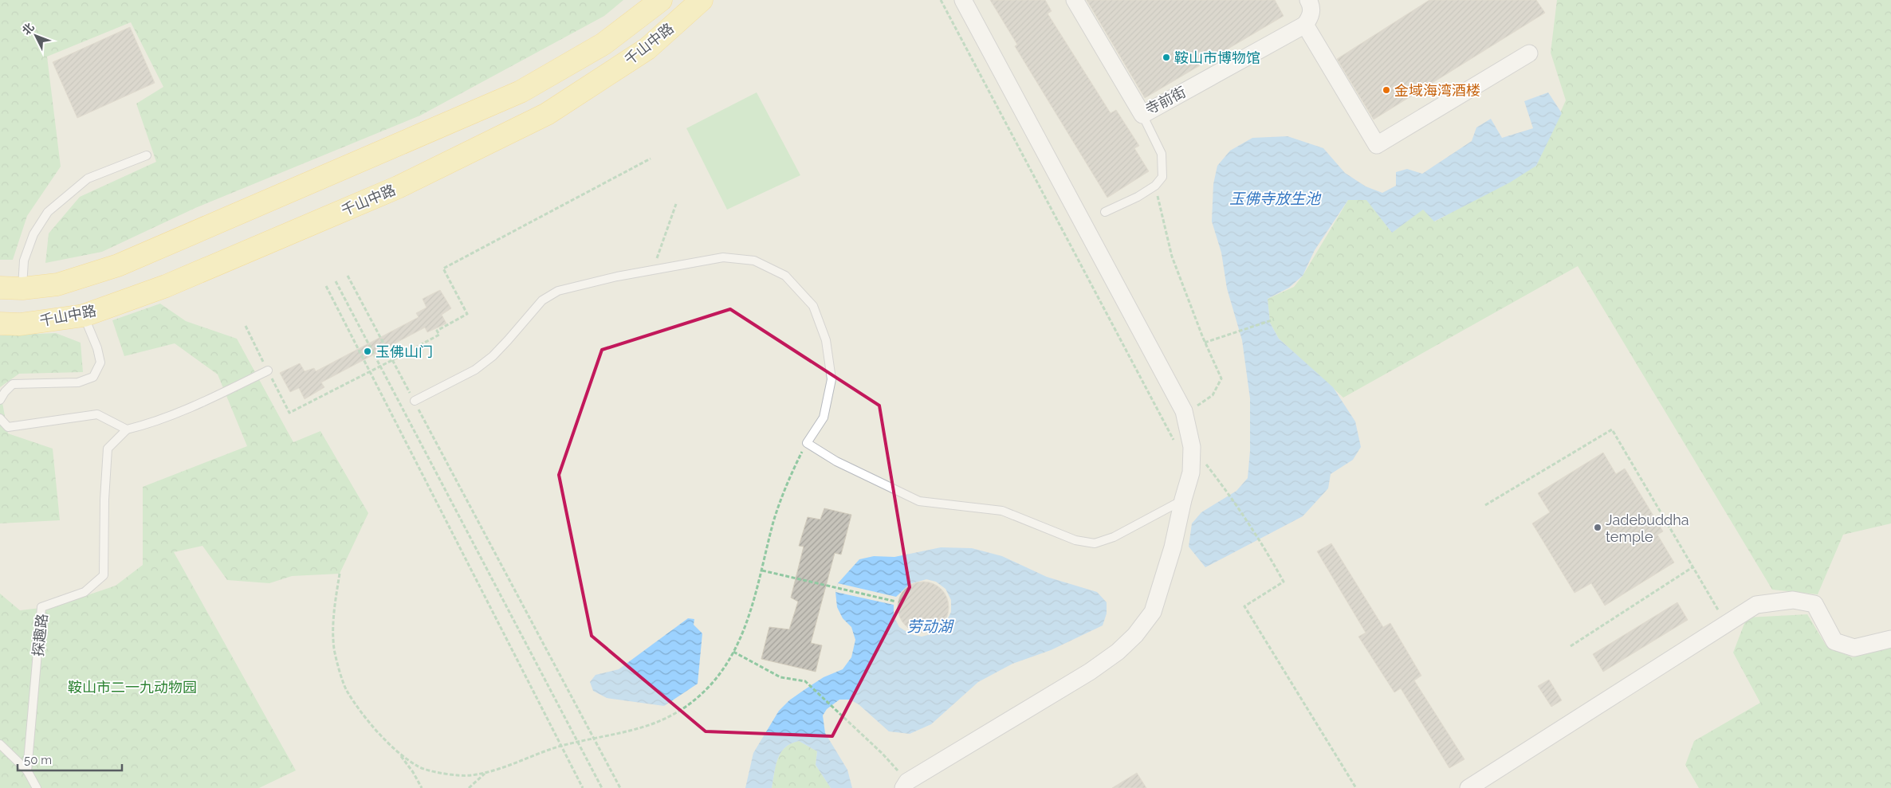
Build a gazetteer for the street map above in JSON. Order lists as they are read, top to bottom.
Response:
{
  "streets": {
    "main road": ["千山中路"],
    "street": ["寺前街"],
    "lane": ["探趣路"]
  },
  "water": ["玉佛寺放生池", "劳动湖"],
  "parks": ["鞍山市二一九动物园"],
  "places": [
    "鞍山市博物馆",
    "金域海湾酒楼",
    "玉佛山门",
    "Jadebuddha temple"
  ],
  "scale_bar": "50 m",
  "north": "top left"
}
